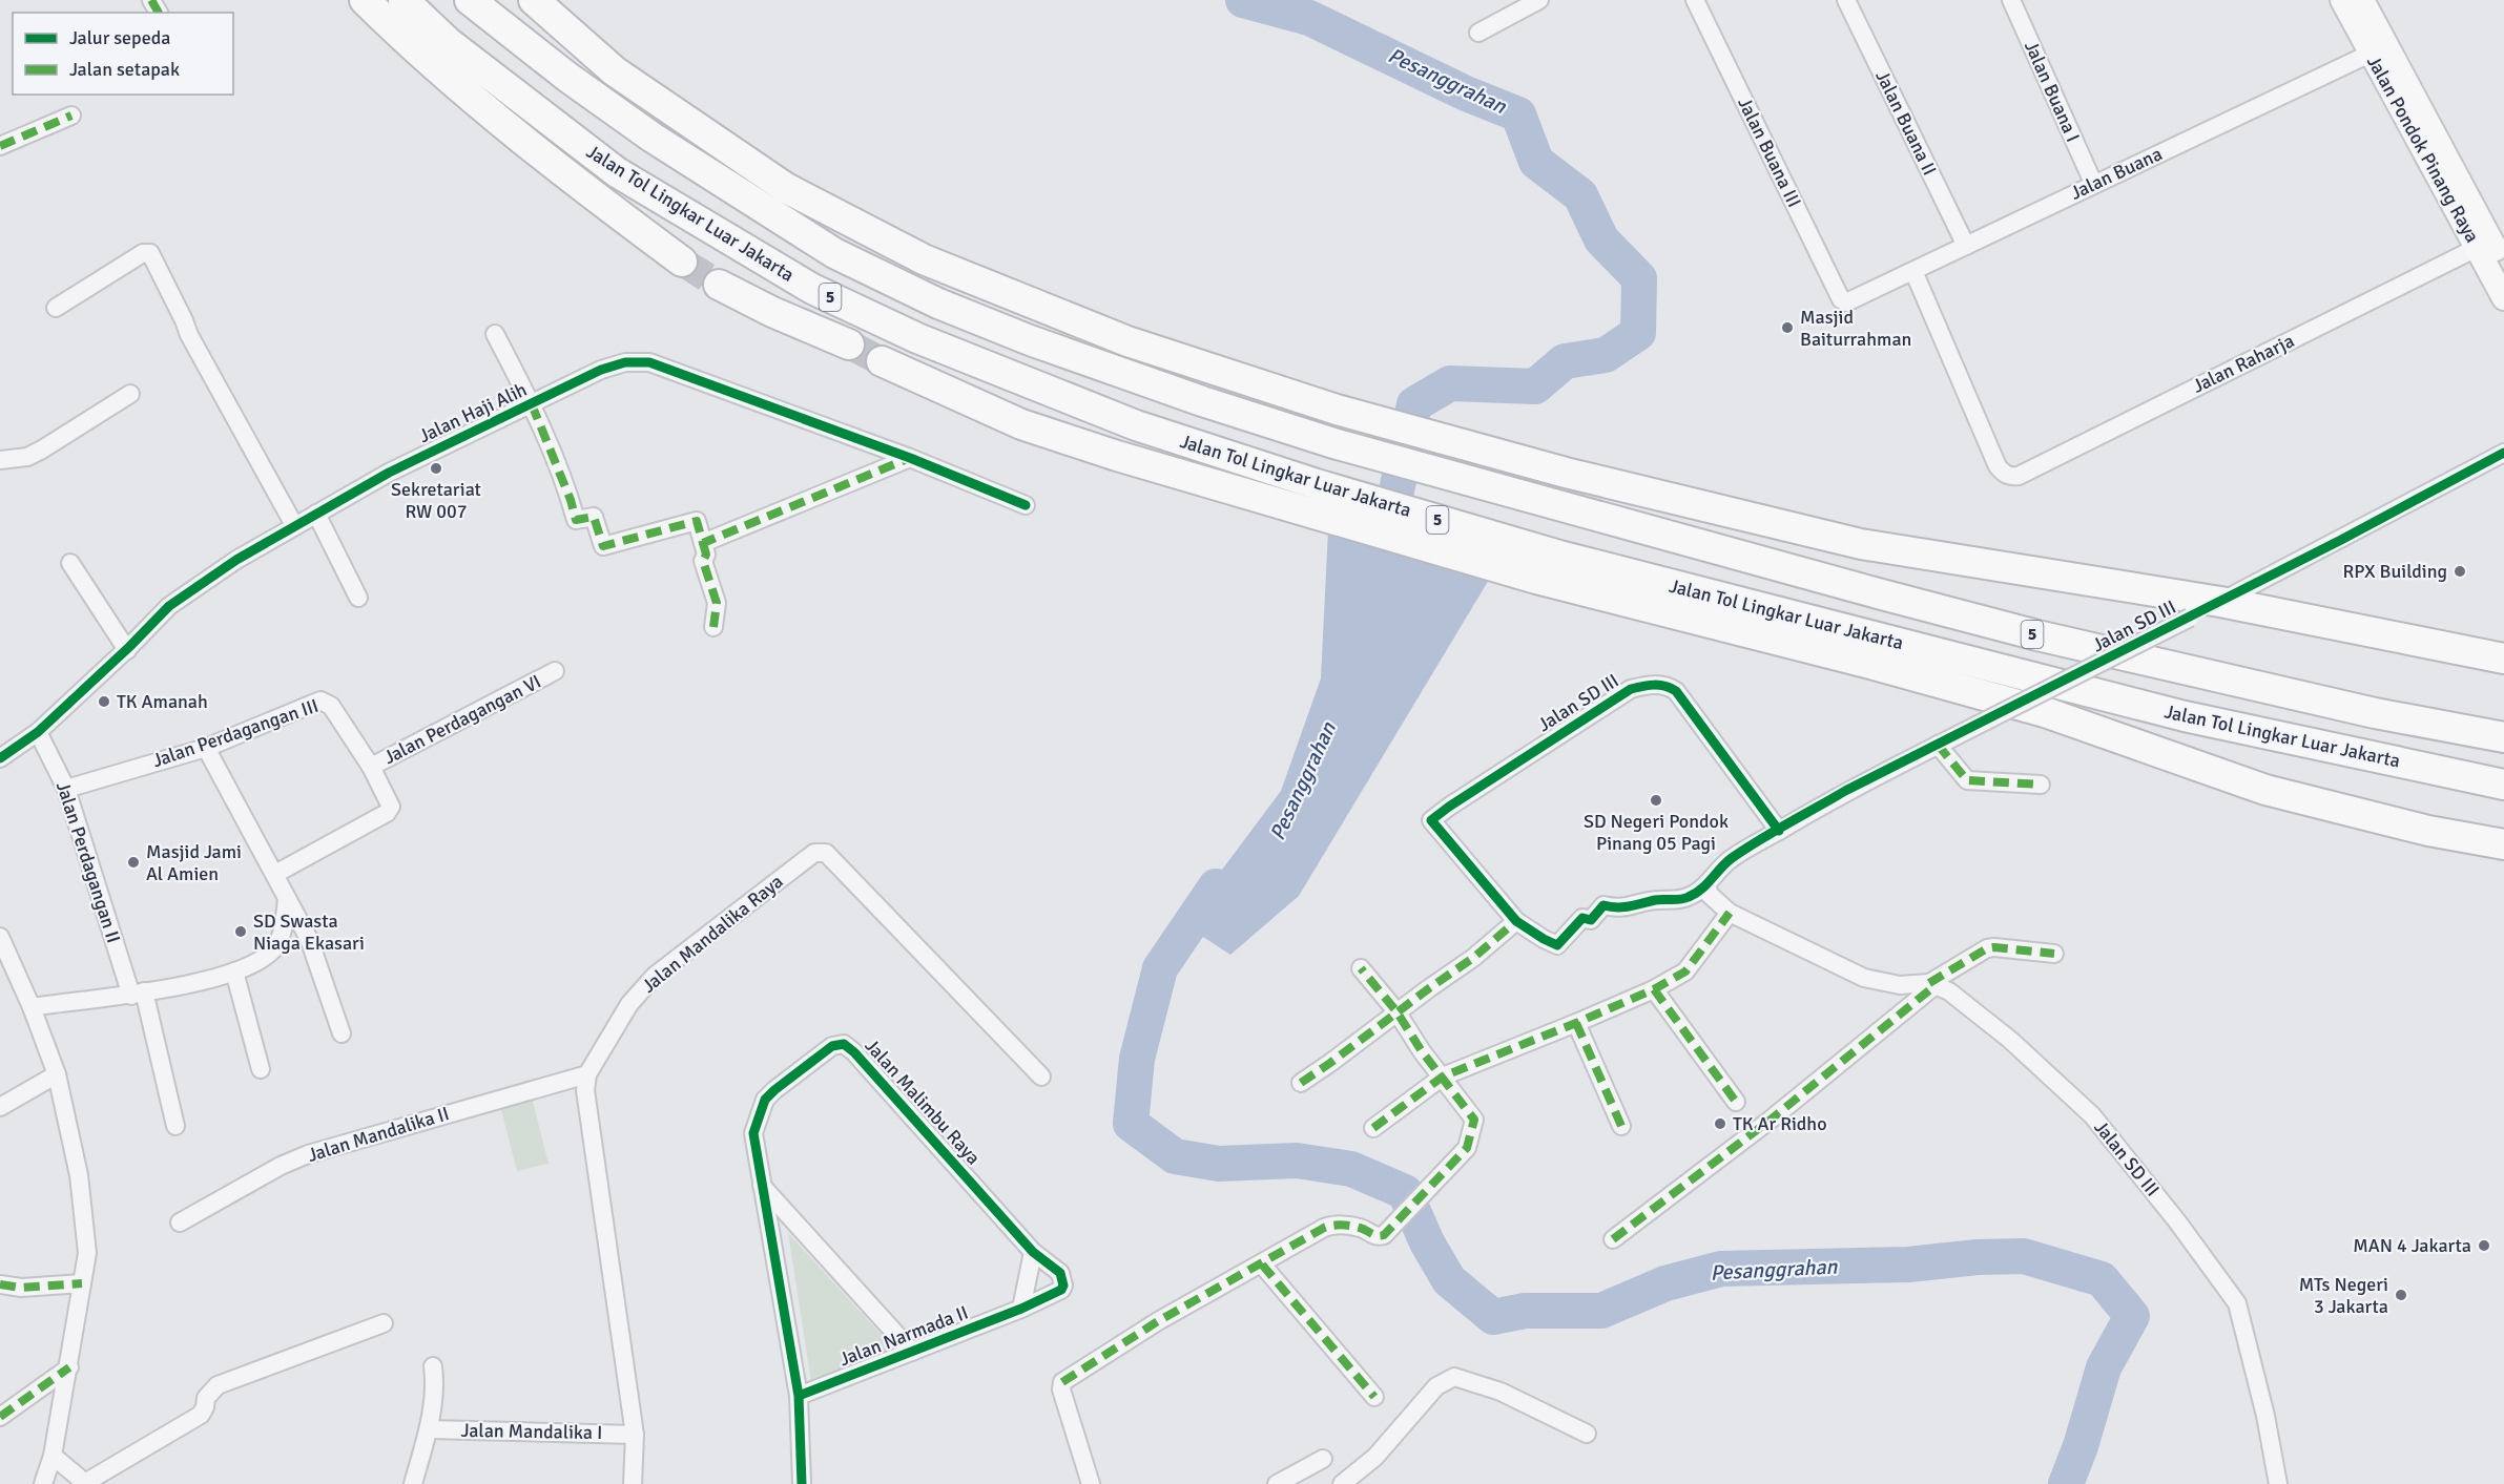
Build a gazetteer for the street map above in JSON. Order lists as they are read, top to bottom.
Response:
{
  "streets": {
    "highway": ["Jalan Tol Lingkar Luar Jakarta", "5"],
    "main road": ["Jalan Pondok Pinang Raya"],
    "street": [
      "Jalan Buana I",
      "Jalan Buana II",
      "Jalan Buana III",
      "Jalan Buana",
      "Jalan Raharja",
      "Jalan Haji Alih",
      "Jalan SD III",
      "Jalan Perdagangan VI",
      "Jalan Perdagangan III",
      "Jalan Perdagangan II",
      "Jalan Mandalika Raya",
      "Jalan Malimbu Raya",
      "Jalan Mandalika II",
      "Jalan Narmada II",
      "Jalan Mandalika I"
    ]
  },
  "crossings": [
    ["Jalan Buana I", "Jalan Buana"],
    ["Jalan Buana II", "Jalan Buana"],
    ["Jalan Pondok Pinang Raya", "Jalan Buana"],
    ["Jalan Pondok Pinang Raya", "Jalan Raharja"],
    ["Jalan Buana III", "Jalan Buana"],
    ["Jalan Buana", "Jalan Raharja"],
    ["Jalan Haji Alih", "Jalan Perdagangan II"],
    ["Jalan Perdagangan VI", "Jalan Perdagangan III"],
    ["Jalan Perdagangan III", "Jalan Perdagangan II"],
    ["Jalan Mandalika Raya", "Jalan Mandalika II"],
    ["Jalan Malimbu Raya", "Jalan Narmada II"]
  ],
  "water": ["Pesanggrahan"],
  "places": [
    "Masjid Baiturrahman",
    "Sekretariat RW 007",
    "RPX Building",
    "TK Amanah",
    "SD Negeri Pondok Pinang 05 Pagi",
    "Masjid Jami Al Amien",
    "SD Swasta Niaga Ekasari",
    "TK Ar Ridho",
    "MAN 4 Jakarta",
    "MTs Negeri 3 Jakarta"
  ],
  "legend": ["Jalur sepeda", "Jalan setapak"]
}
